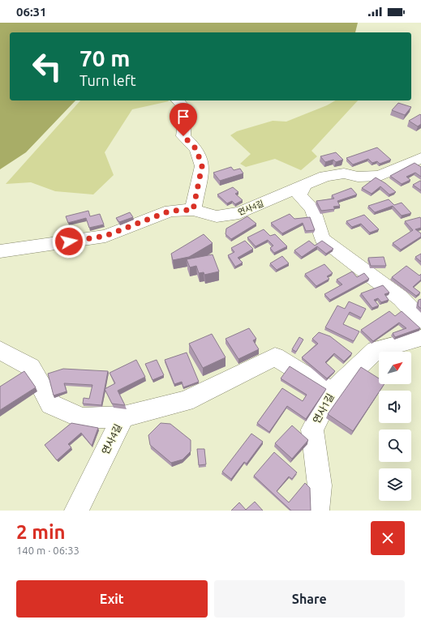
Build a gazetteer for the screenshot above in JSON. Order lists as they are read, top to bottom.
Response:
{
  "streets": {
    "street": ["연사4길", "연사1길"]
  },
  "north": "top right",
  "page": {
    "status": "06:31",
    "turn": ["70 m", "Turn left"],
    "heading": ["2 min", "140 m · 06:33"],
    "buttons": ["Exit", "Share"]
  }
}
